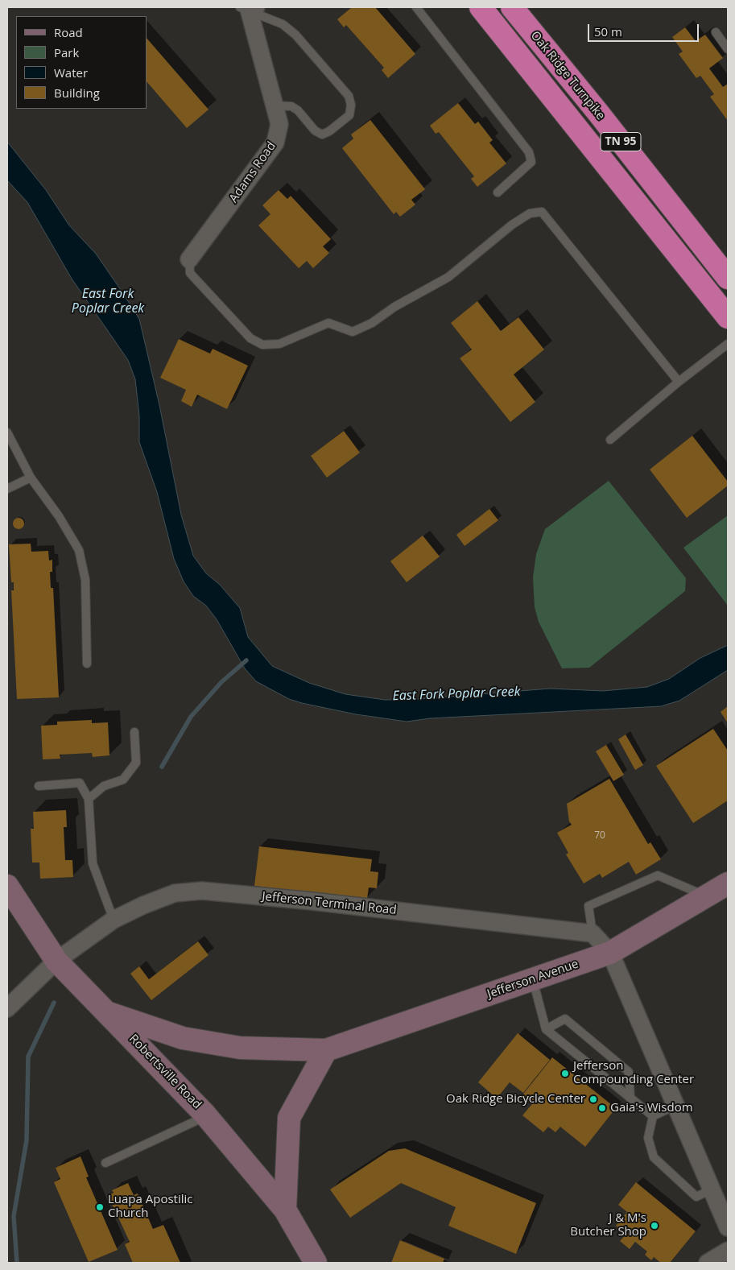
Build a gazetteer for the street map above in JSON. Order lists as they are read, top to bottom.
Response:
{
  "streets": {
    "highway": ["Oak Ridge Turnpike", "TN 95"],
    "street": [
      "Adams Road",
      "Jefferson Terminal Road",
      "Jefferson Avenue",
      "Robertsville Road"
    ]
  },
  "crossings": [
    ["Jefferson Terminal Road", "Robertsville Road"],
    ["Jefferson Avenue", "Robertsville Road"]
  ],
  "water": ["East Fork Poplar Creek"],
  "places": [
    "Jefferson Compounding Center",
    "Oak Ridge Bicycle Center",
    "Gaia's Wisdom",
    "Luapa Apostilic Church",
    "J & M's Butcher Shop"
  ],
  "house_numbers": ["70"],
  "legend": [
    "Road",
    "Park",
    "Water",
    "Building"
  ],
  "scale_bar": "50 m"
}
